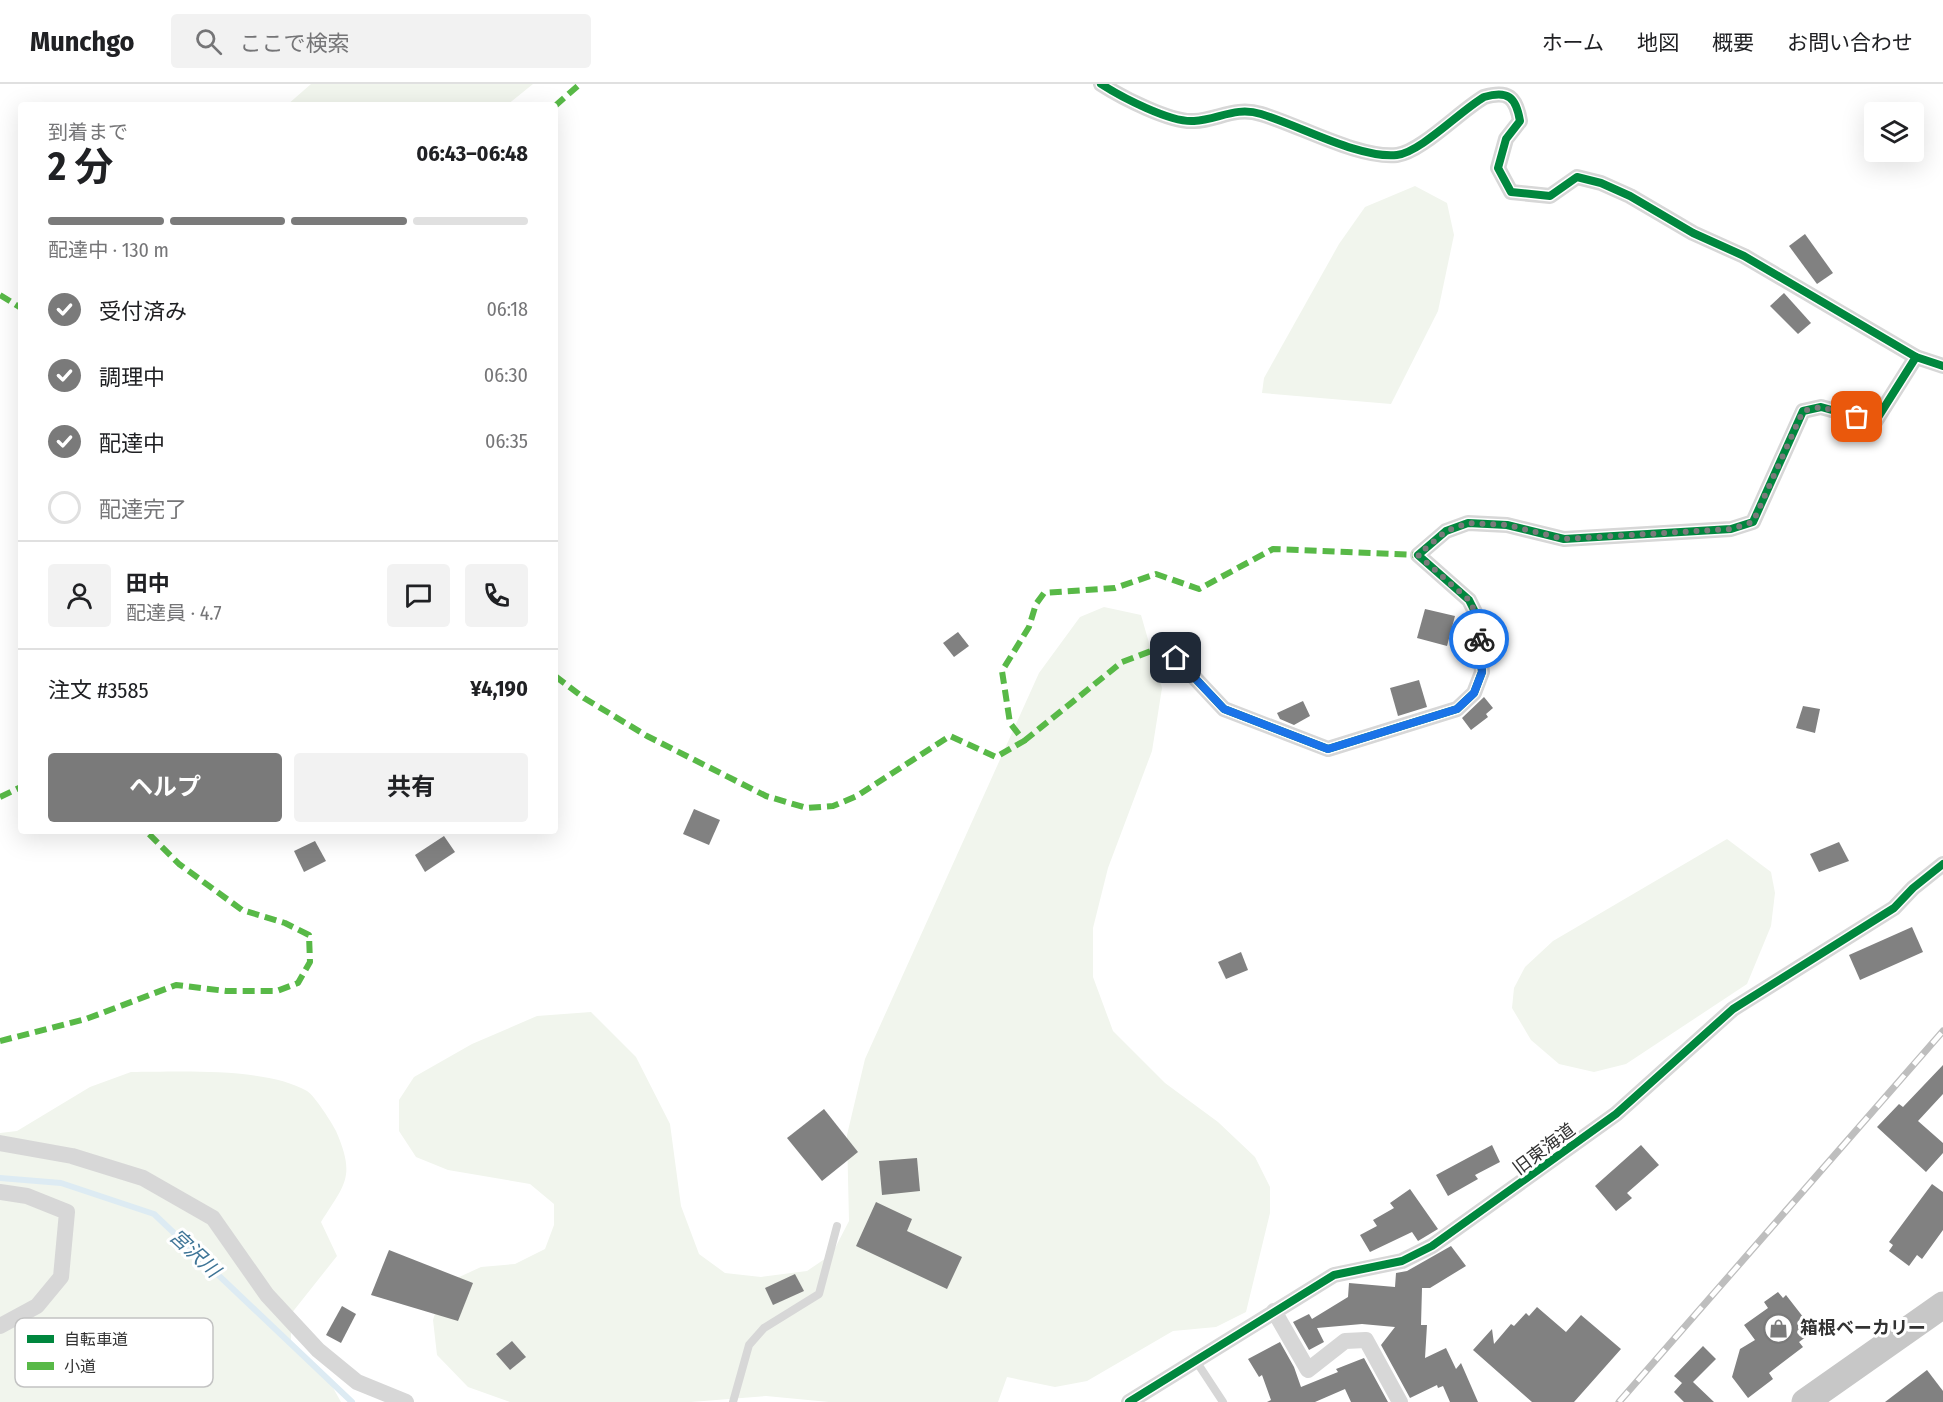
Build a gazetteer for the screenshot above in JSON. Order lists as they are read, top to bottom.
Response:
{
  "streets": {
    "street": ["旧東海道"]
  },
  "water": ["宮沢川"],
  "places": {
    "shop": ["箱根ベーカリー"]
  },
  "legend": ["自転車道", "小道"],
  "page": {
    "header": "Munchgo",
    "search": "ここで検索",
    "nav": [
      "ホーム",
      "地図",
      "概要",
      "お問い合わせ"
    ],
    "heading": ["2 分", "到着まで", "06:43–06:48"],
    "panel": [
      "田中",
      "配達員 · 4.7",
      "注文 #3585",
      "¥4,190"
    ],
    "bar": "配達中 · 130 m",
    "list": [
      ["受付済み", "06:18"],
      ["調理中", "06:30"],
      ["配達中", "06:35"],
      "配達完了"
    ],
    "buttons": ["ヘルプ", "共有"]
  }
}
